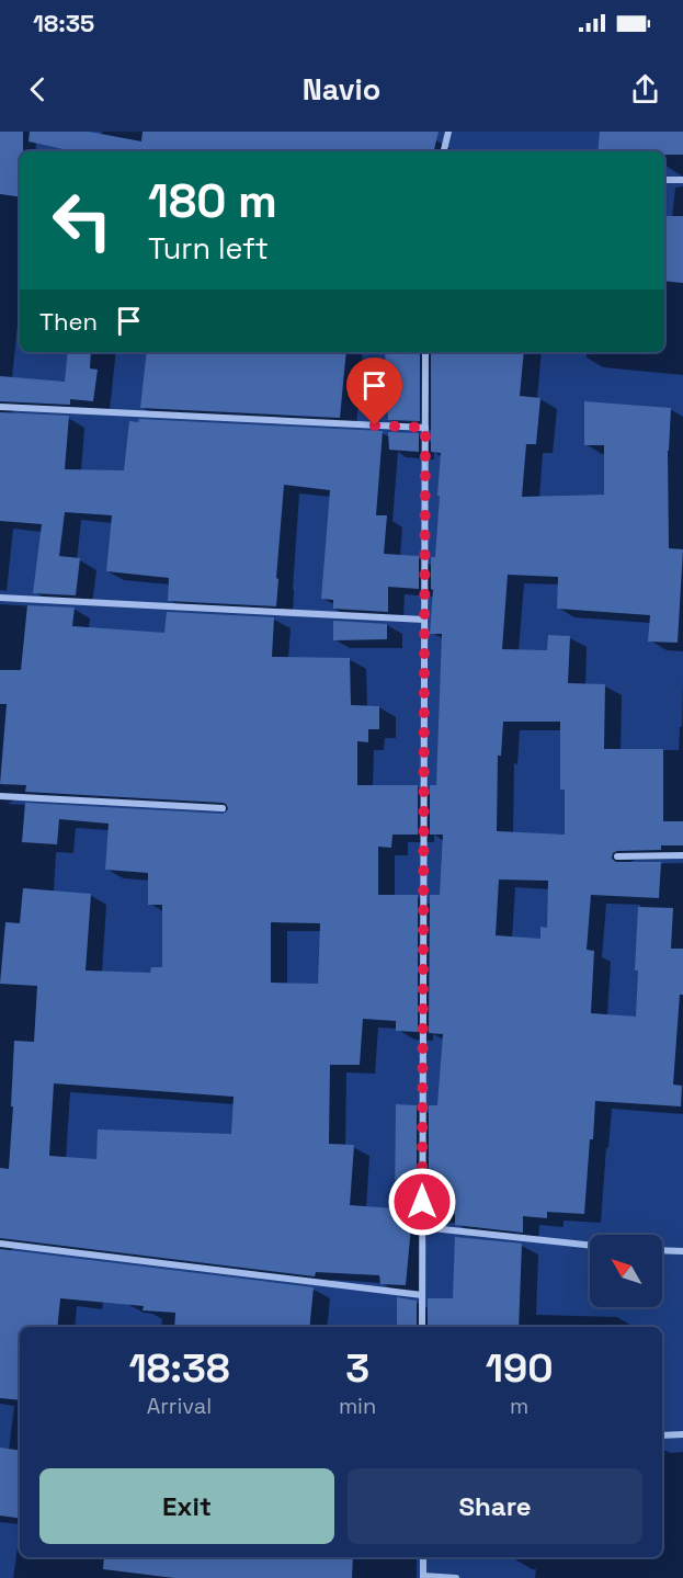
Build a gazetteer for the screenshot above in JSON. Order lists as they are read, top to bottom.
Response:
{
  "north": "top left",
  "page": {
    "status": "18:35",
    "header": "Navio",
    "turn": ["180 m", "Turn left"],
    "then": "Then",
    "eta": [
      "18:38",
      "Arrival",
      "3",
      "min",
      "190",
      "m"
    ],
    "buttons": ["Exit", "Share"]
  }
}
